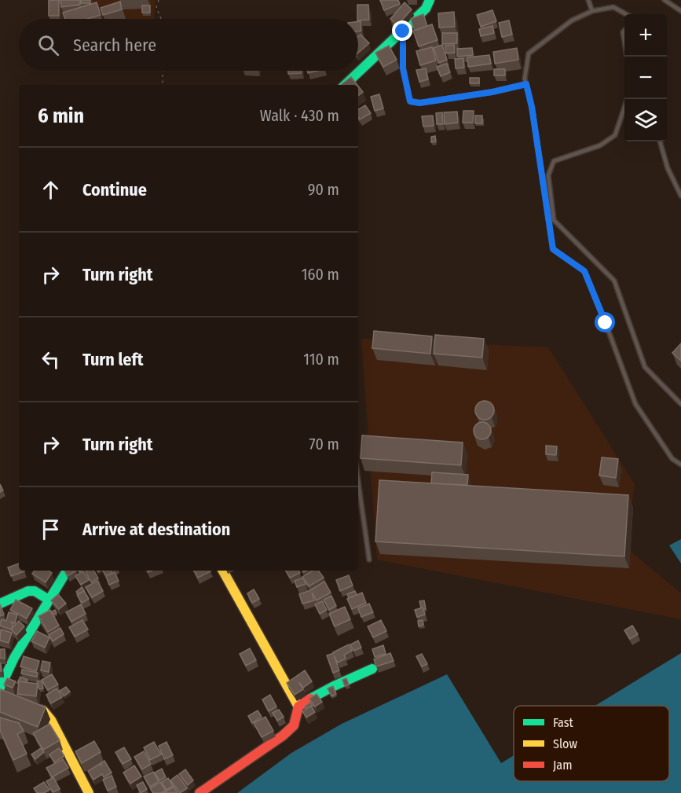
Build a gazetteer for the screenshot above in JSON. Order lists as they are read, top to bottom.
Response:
{
  "legend": ["Fast", "Slow", "Jam"],
  "page": {
    "map_buttons": ["+", "−"],
    "search": "Search here",
    "heading": ["6 min", "Walk · 430 m"],
    "list": [
      ["Continue", "90 m"],
      ["Turn right", "160 m"],
      ["Turn left", "110 m"],
      ["Turn right", "70 m"],
      "Arrive at destination"
    ]
  }
}
